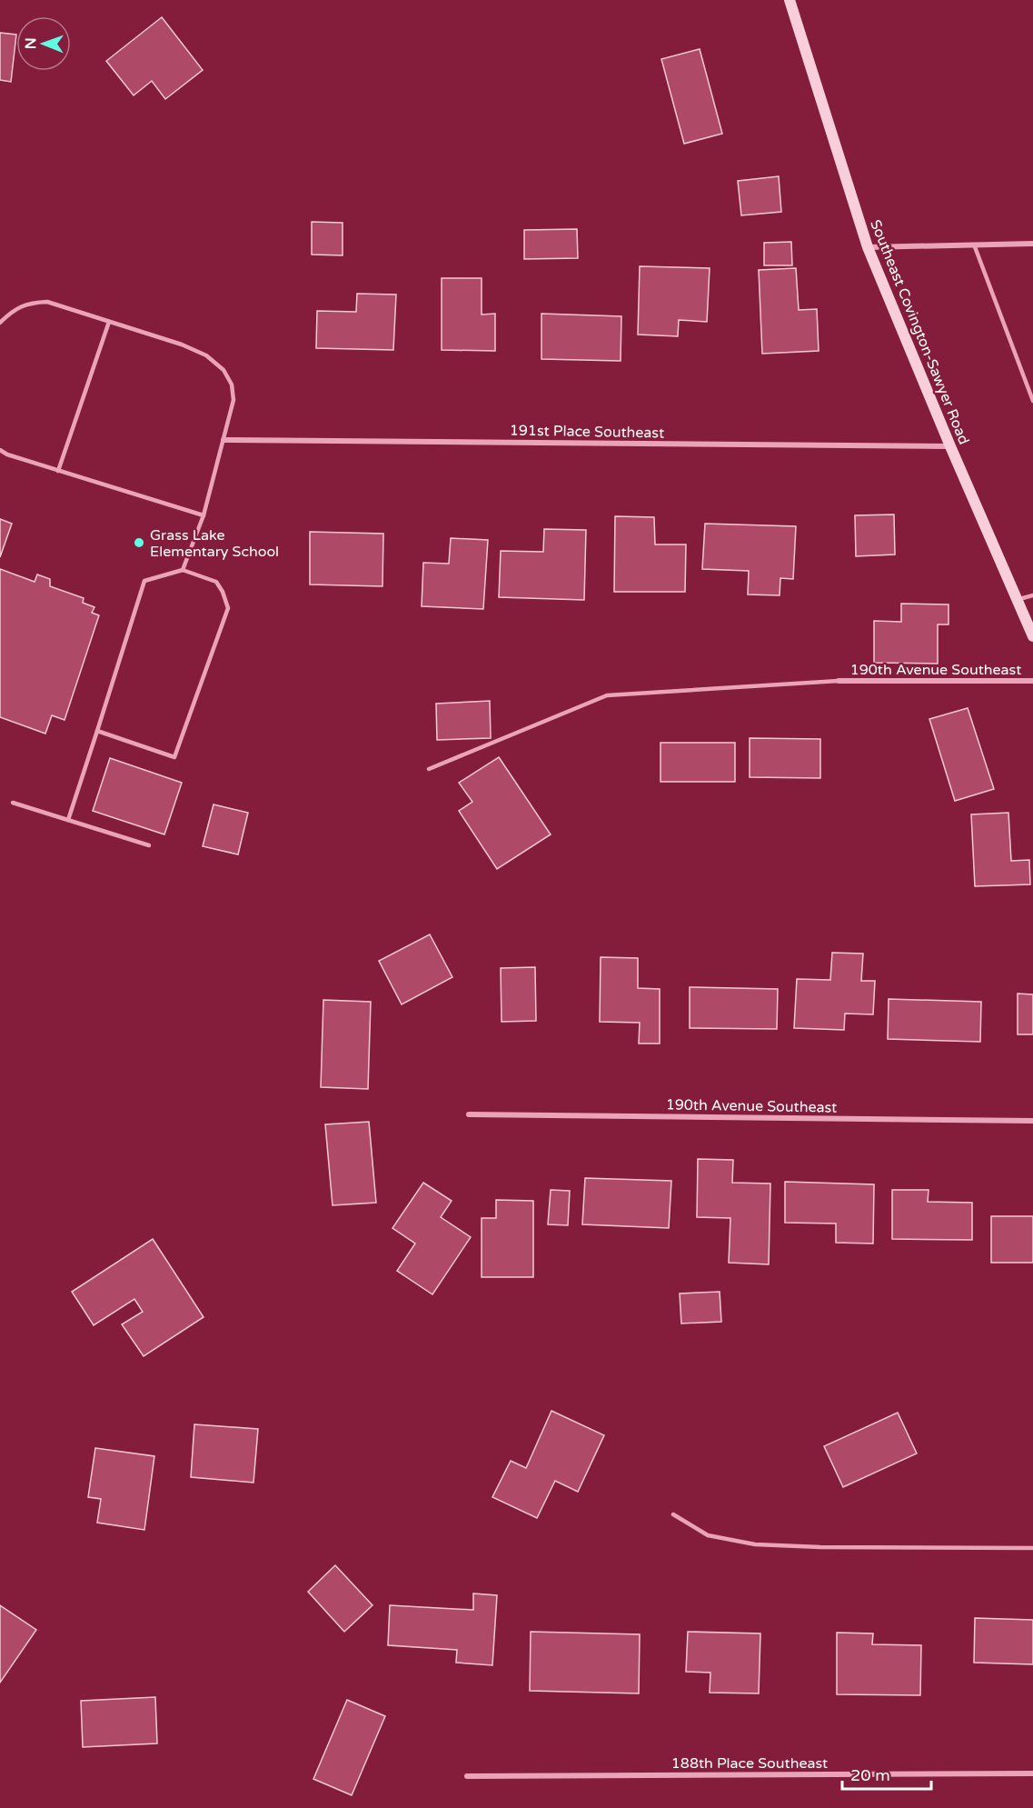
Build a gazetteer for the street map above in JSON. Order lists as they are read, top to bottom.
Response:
{
  "streets": {
    "street": [
      "Southeast Covington-Sawyer Road",
      "191st Place Southeast",
      "190th Avenue Southeast",
      "188th Place Southeast"
    ]
  },
  "crossings": [
    ["Southeast Covington-Sawyer Road", "191st Place Southeast"]
  ],
  "places": ["Grass Lake Elementary School"],
  "scale_bar": "20 m",
  "north": "left"
}
